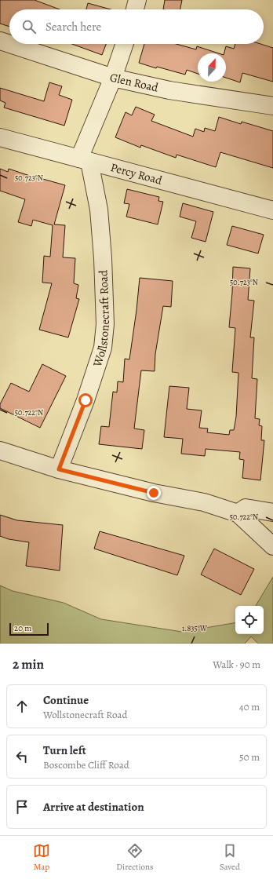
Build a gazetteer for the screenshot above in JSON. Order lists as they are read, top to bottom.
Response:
{
  "streets": {
    "street": ["Glen Road", "Percy Road", "Wollstonecraft Road"]
  },
  "crossings": [
    ["Percy Road", "Wollstonecraft Road"]
  ],
  "scale_bar": "20 m",
  "north": "top",
  "page": {
    "search": "Search here",
    "scale": "20 m",
    "heading": ["2 min", "Walk · 90 m"],
    "list": [
      ["Continue", "Wollstonecraft Road", "40 m"],
      ["Turn left", "Boscombe Cliff Road", "50 m"],
      "Arrive at destination"
    ],
    "nav": ["Map", "Directions", "Saved"]
  },
  "coordinates": ["50.723°N", "50.722°N", "1.835°W"]
}
